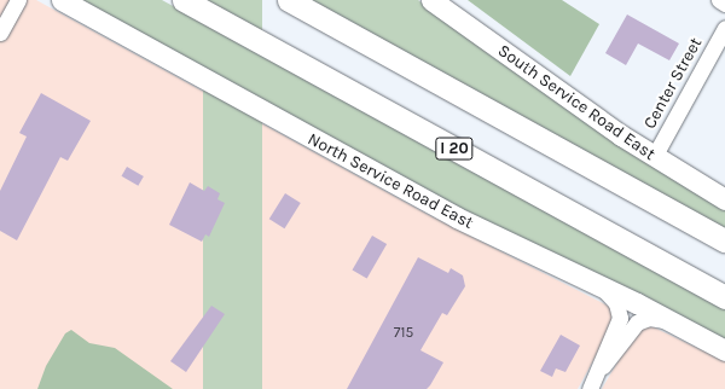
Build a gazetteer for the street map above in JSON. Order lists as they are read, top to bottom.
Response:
{
  "streets": {
    "highway": ["I 20"],
    "main road": ["South Service Road East", "North Service Road East"],
    "street": ["Center Street"]
  },
  "crossings": [
    ["Center Street", "South Service Road East"]
  ],
  "house_numbers": ["715"]
}
